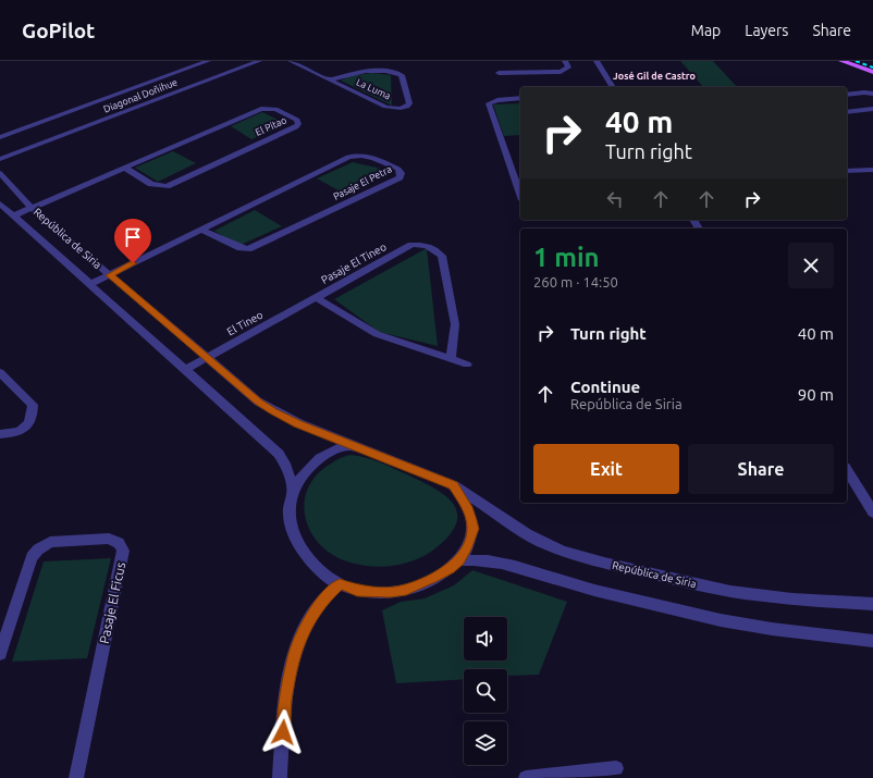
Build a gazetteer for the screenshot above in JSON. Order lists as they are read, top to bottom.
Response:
{
  "streets": {
    "street": [
      "La Luma",
      "Diagonal Doñihue",
      "El Pitao",
      "Pasaje El Petra",
      "República de Siria",
      "Pasaje El Tineo",
      "El Tineo",
      "Pasaje El Ficus"
    ]
  },
  "crossings": [
    ["El Pitao", "República de Siria"],
    ["República de Siria", "El Tineo"],
    ["Pasaje El Tineo", "El Tineo"]
  ],
  "districts": ["José Gil de Castro"],
  "page": {
    "header": "GoPilot",
    "nav": ["Map", "Layers", "Share"],
    "turn": ["40 m", "Turn right"],
    "heading": ["1 min", "260 m · 14:50"],
    "list": [
      {
        "name": "Turn right",
        "value": "40 m"
      },
      {
        "name": "Continue",
        "note": "República de Siria",
        "value": "90 m"
      }
    ],
    "buttons": ["Exit", "Share"]
  }
}
